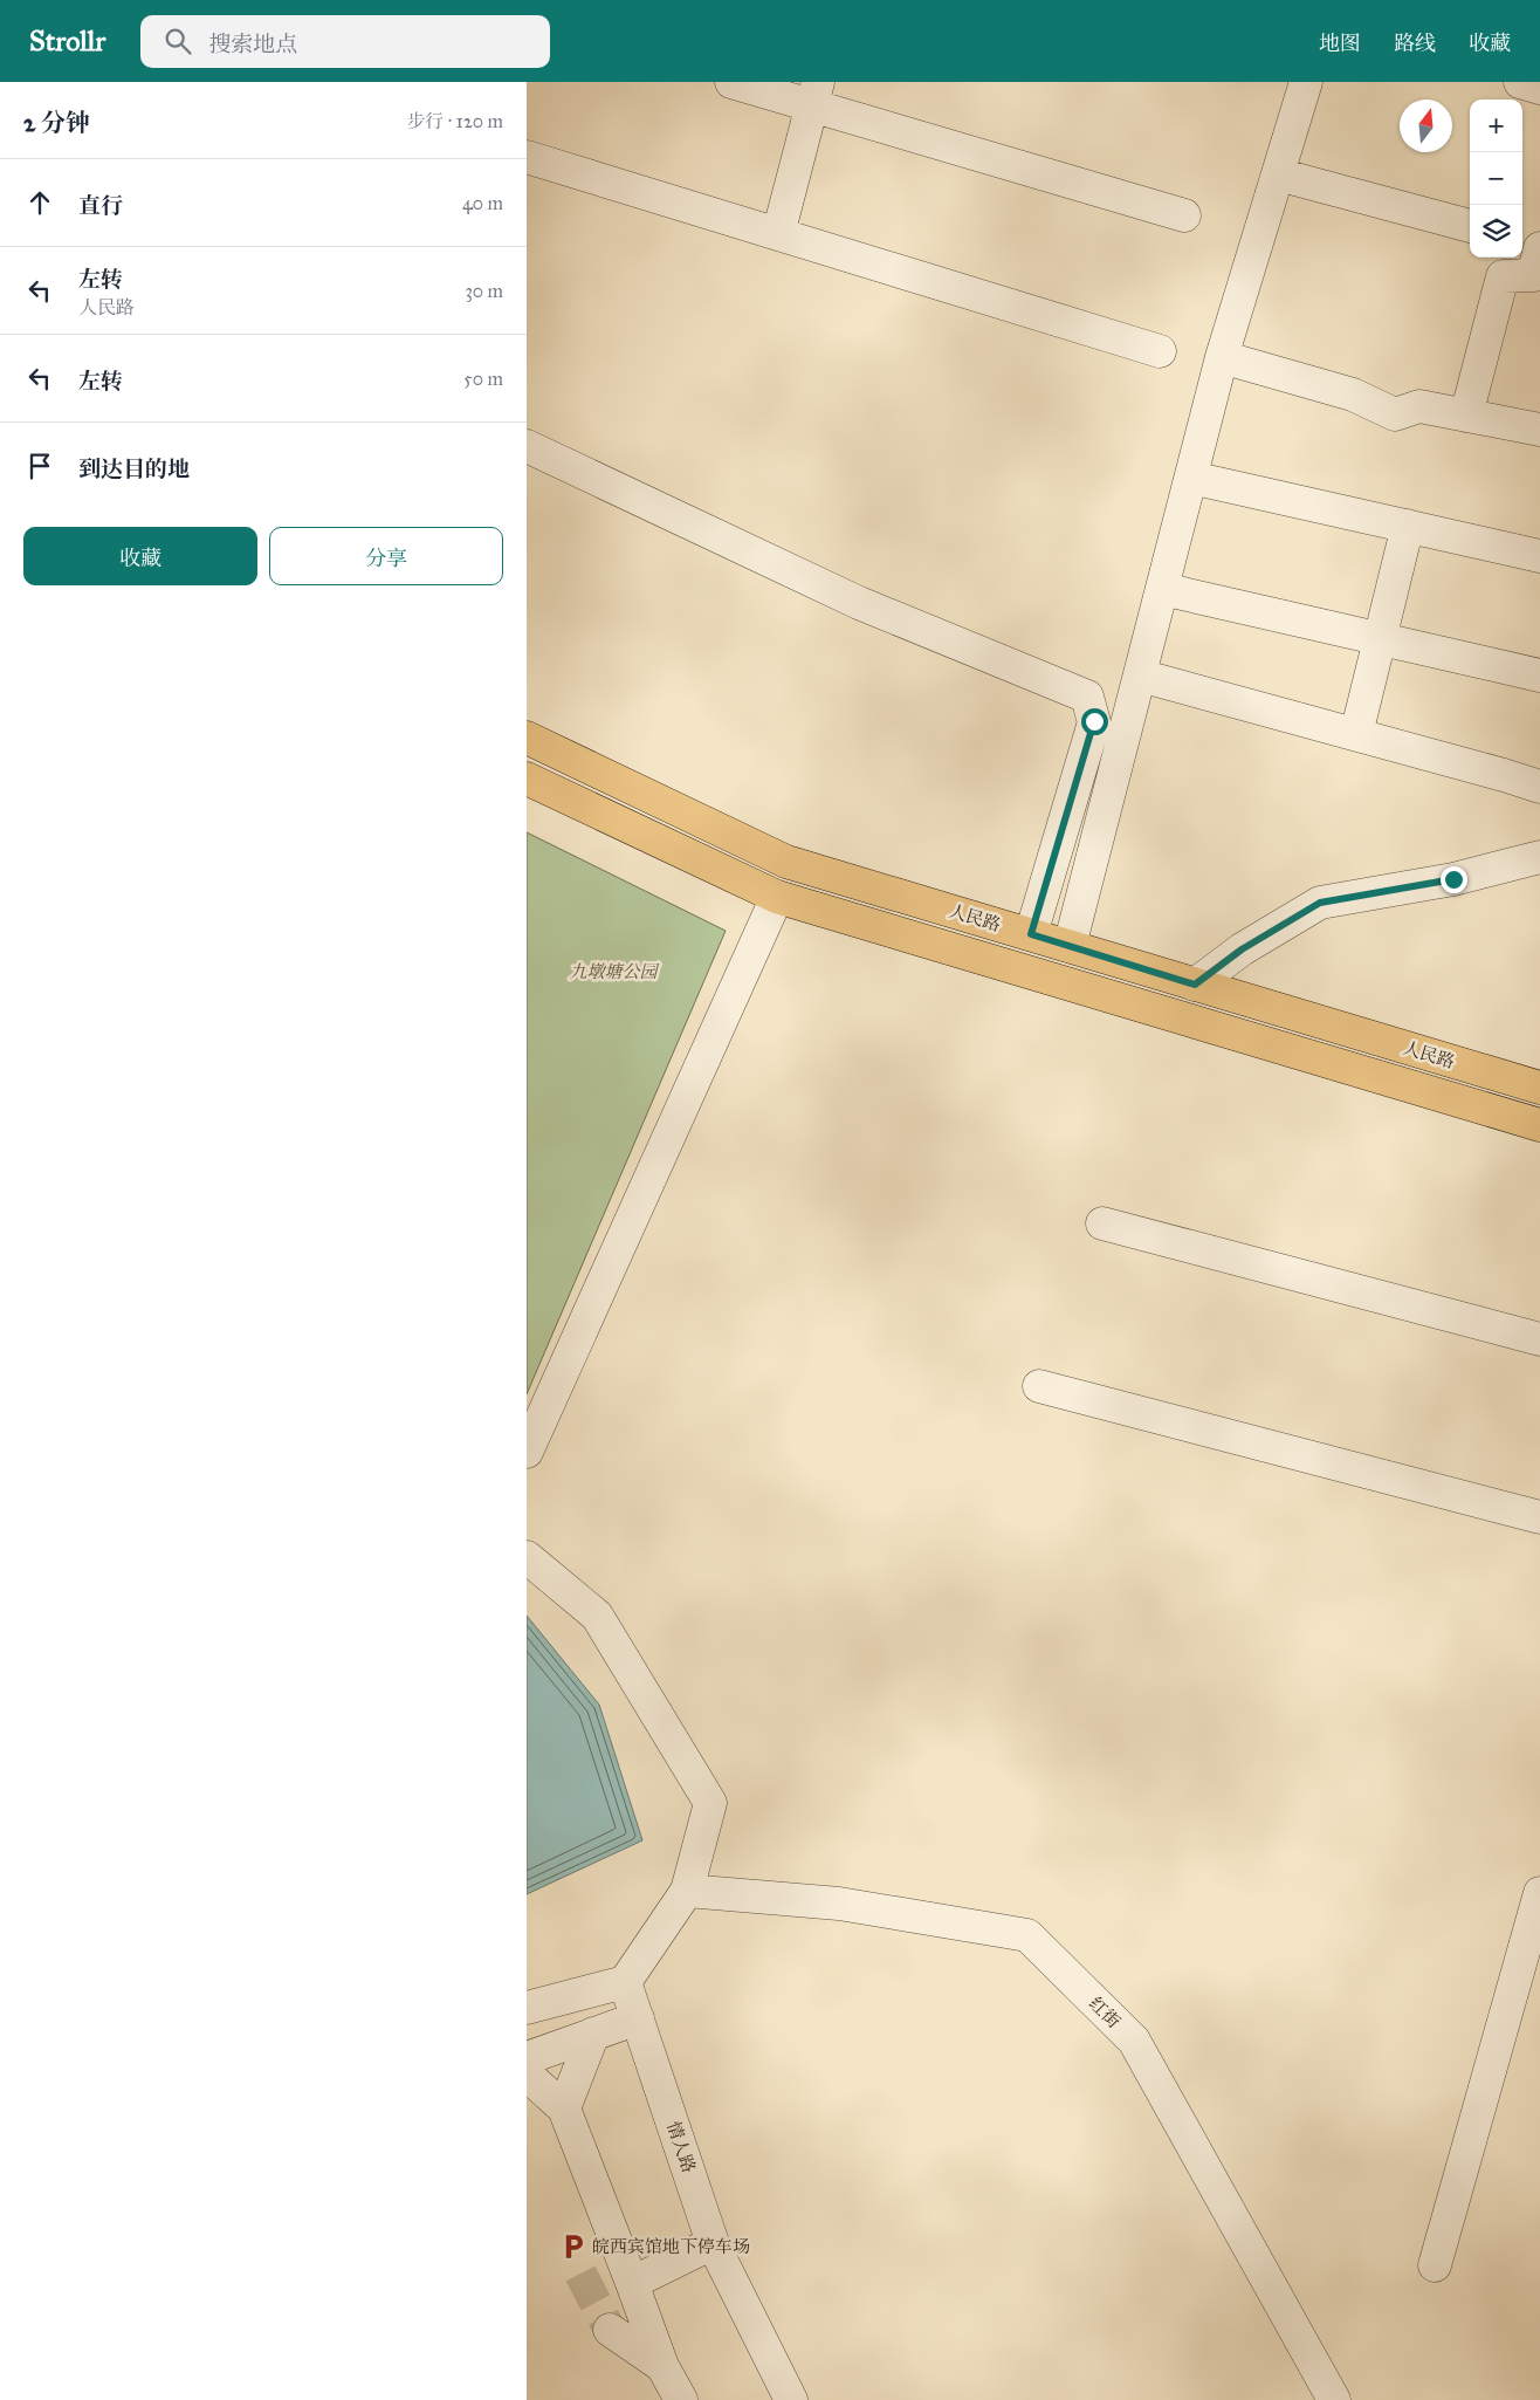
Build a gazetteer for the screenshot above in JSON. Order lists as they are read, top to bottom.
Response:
{
  "streets": {
    "main road": ["人民路"],
    "street": ["红街", "情人路"]
  },
  "parks": ["九墩塘公园"],
  "places": {
    "parking": ["皖西宾馆地下停车场"]
  },
  "north": "top",
  "page": {
    "header": "Strollr",
    "search": "搜索地点",
    "nav": ["地图", "路线", "收藏"],
    "heading": ["2 分钟", "步行 · 120 m"],
    "map_buttons": ["+", "−"],
    "list": [
      ["直行", "40 m"],
      ["左转", "人民路", "30 m"],
      ["左转", "50 m"],
      "到达目的地"
    ],
    "buttons": ["收藏", "分享"]
  }
}
